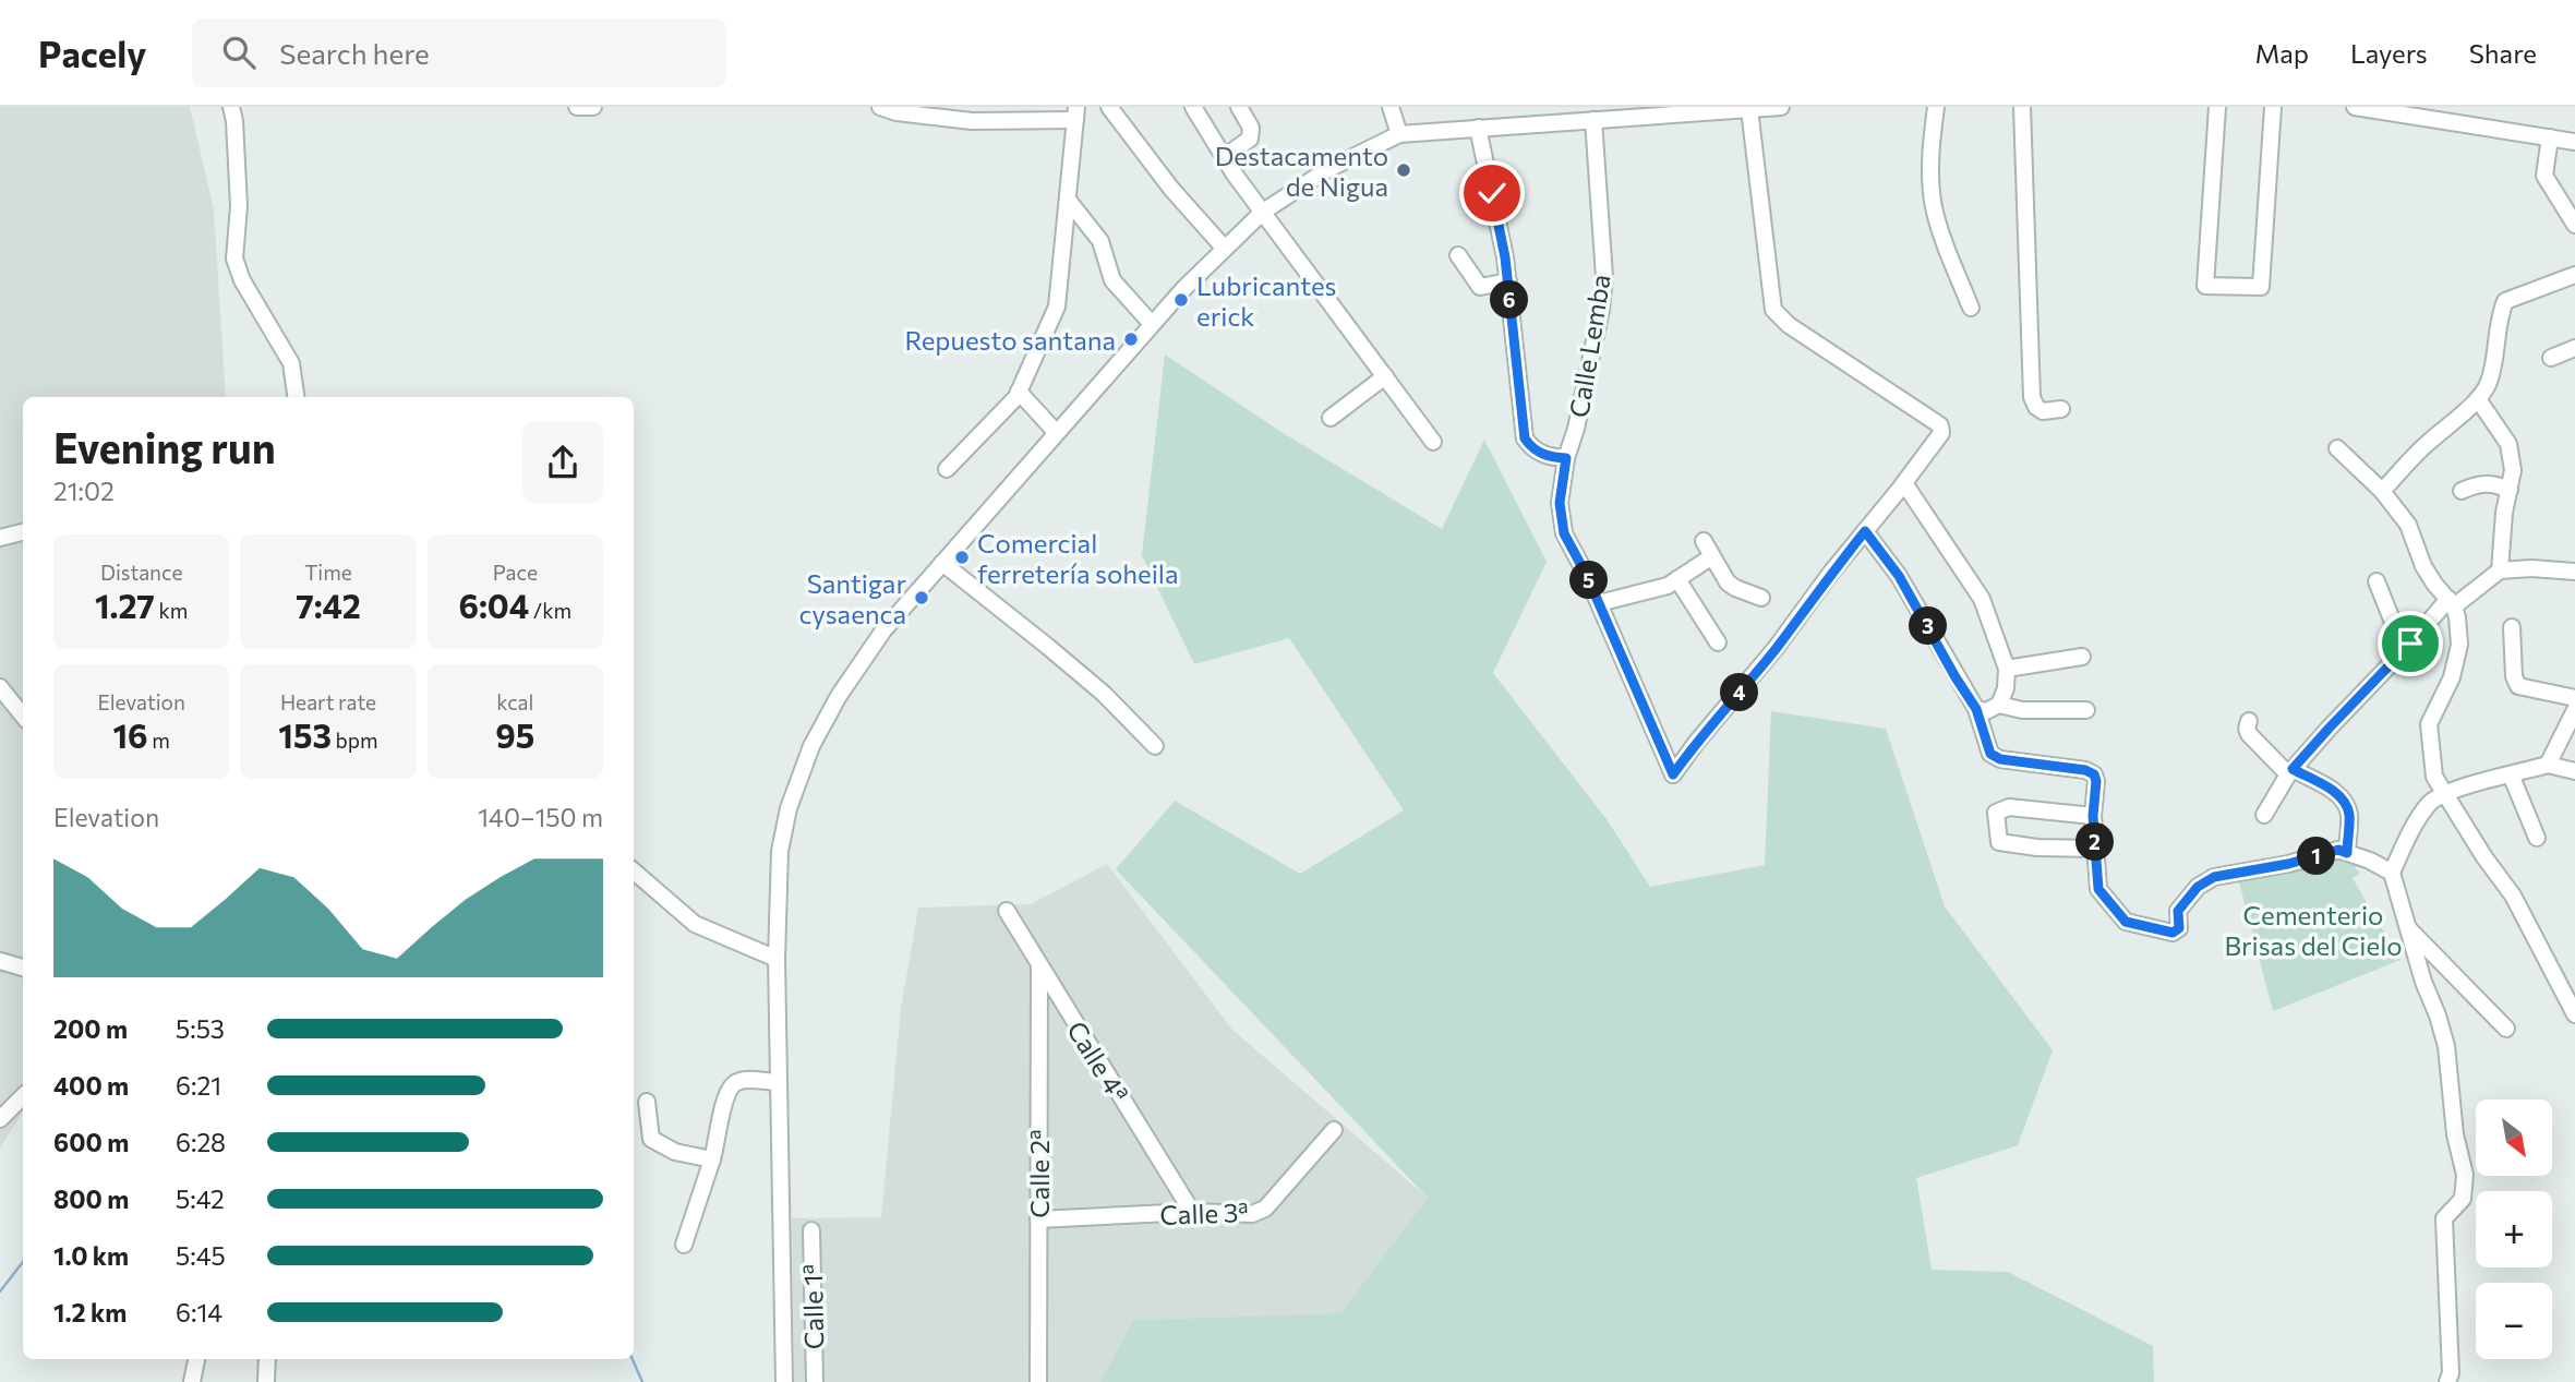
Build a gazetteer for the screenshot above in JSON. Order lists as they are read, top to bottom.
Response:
{
  "streets": {
    "street": [
      "Calle Lemba",
      "Calle 4ª",
      "Calle 2ª",
      "Calle 3ª",
      "Calle 1ª"
    ]
  },
  "crossings": [
    ["Calle 4ª", "Calle 2ª"],
    ["Calle 4ª", "Calle 3ª"],
    ["Calle 2ª", "Calle 3ª"]
  ],
  "parks": ["Cementerio Brisas del Cielo"],
  "places": [
    "Destacamento de Nigua",
    "Lubricantes erick",
    "Repuesto santana",
    "Comercial ferretería soheila",
    "Santigar cysaenca"
  ],
  "north": "bottom right",
  "page": {
    "header": "Pacely",
    "search": "Search here",
    "nav": ["Map", "Layers", "Share"],
    "pins": [
      "6",
      "5",
      "3",
      "4",
      "2",
      "1"
    ],
    "heading": ["Evening run", "21:02"],
    "stats": [
      ["Distance", "1.27 km"],
      ["Time", "7:42"],
      ["Pace", "6:04 /km"],
      ["Elevation", "16 m"],
      ["Heart rate", "153 bpm"],
      ["kcal", "95"]
    ],
    "chart": ["Elevation", "140–150 m"],
    "list": [
      {
        "name": "200 m",
        "note": "5:53"
      },
      {
        "name": "400 m",
        "note": "6:21"
      },
      {
        "name": "600 m",
        "note": "6:28"
      },
      {
        "name": "800 m",
        "note": "5:42"
      },
      {
        "name": "1.0 km",
        "note": "5:45"
      },
      {
        "name": "1.2 km",
        "note": "6:14"
      }
    ],
    "map_buttons": ["+", "−"]
  }
}
